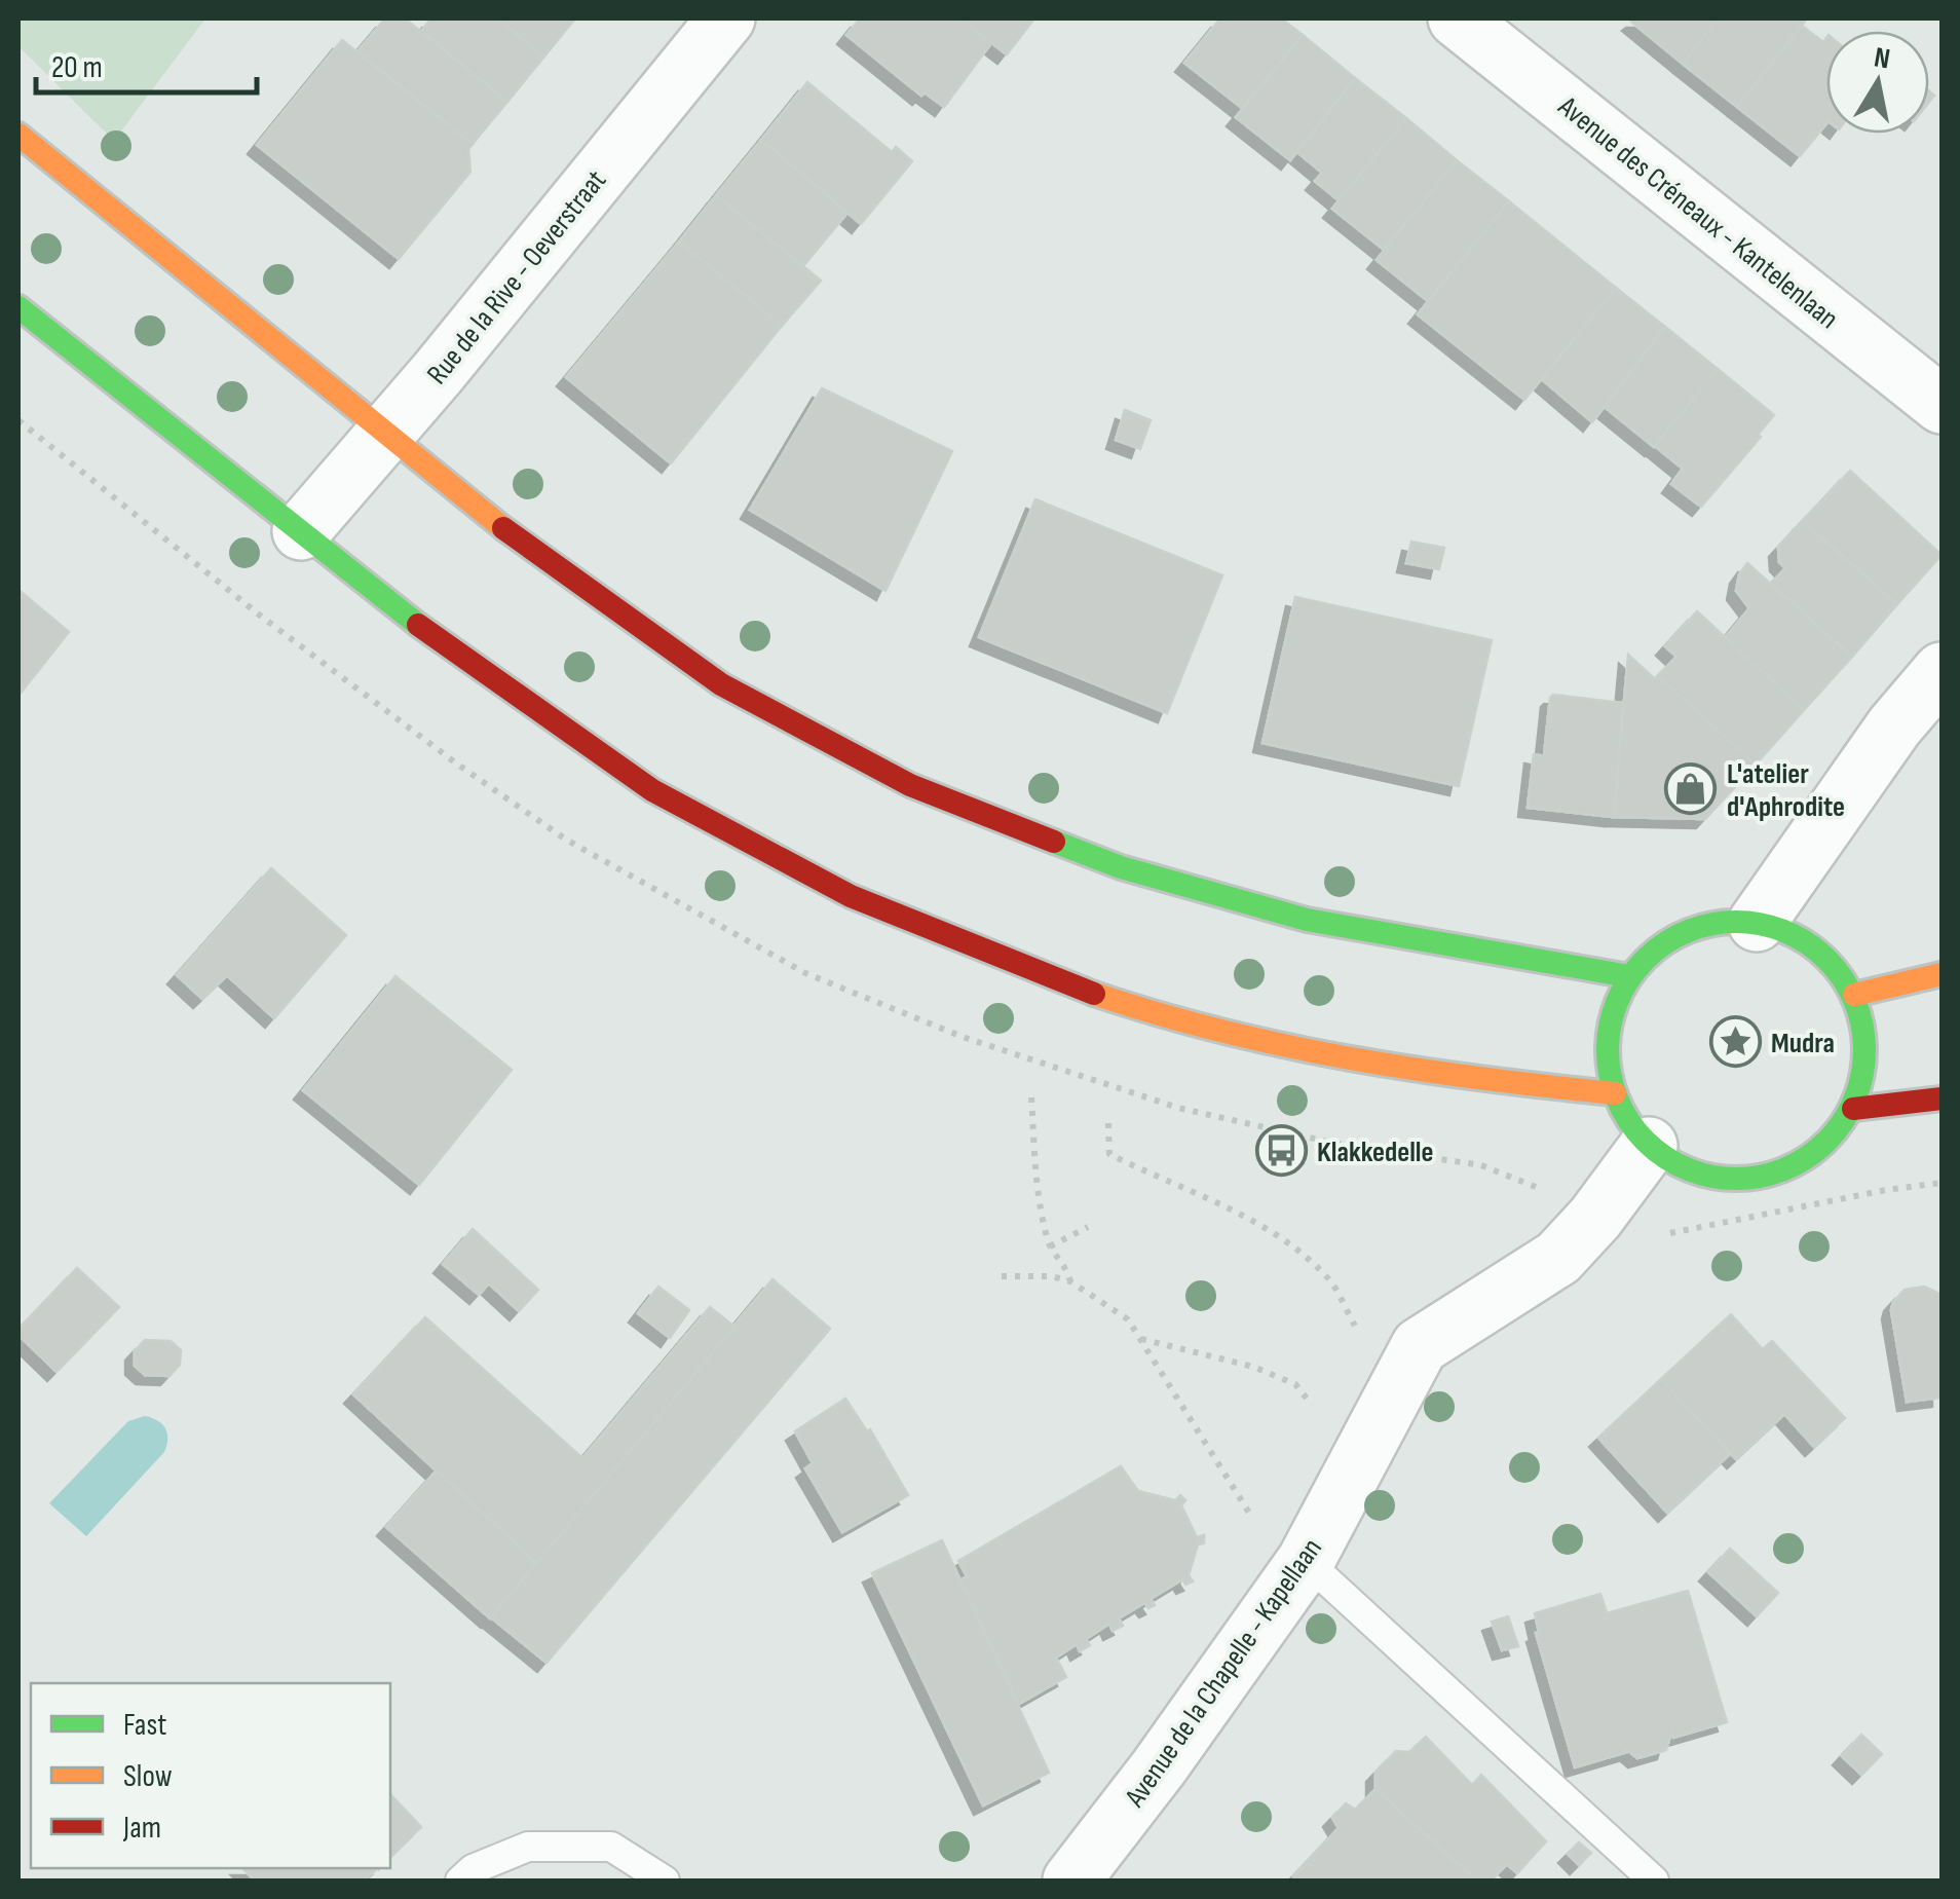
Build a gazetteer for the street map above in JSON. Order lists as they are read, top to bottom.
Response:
{
  "streets": {
    "street": ["Avenue des Créneaux - Kantelenlaan", "Rue de la Rive - Oeverstraat", "Avenue de la Chapelle - Kapellaan"]
  },
  "places": {
    "shop": ["L'atelier d'Aphrodite"],
    "place": ["Mudra"],
    "bus stop": ["Klakkedelle"]
  },
  "legend": ["Fast", "Slow", "Jam"],
  "scale_bar": "20 m",
  "north": "top"
}
